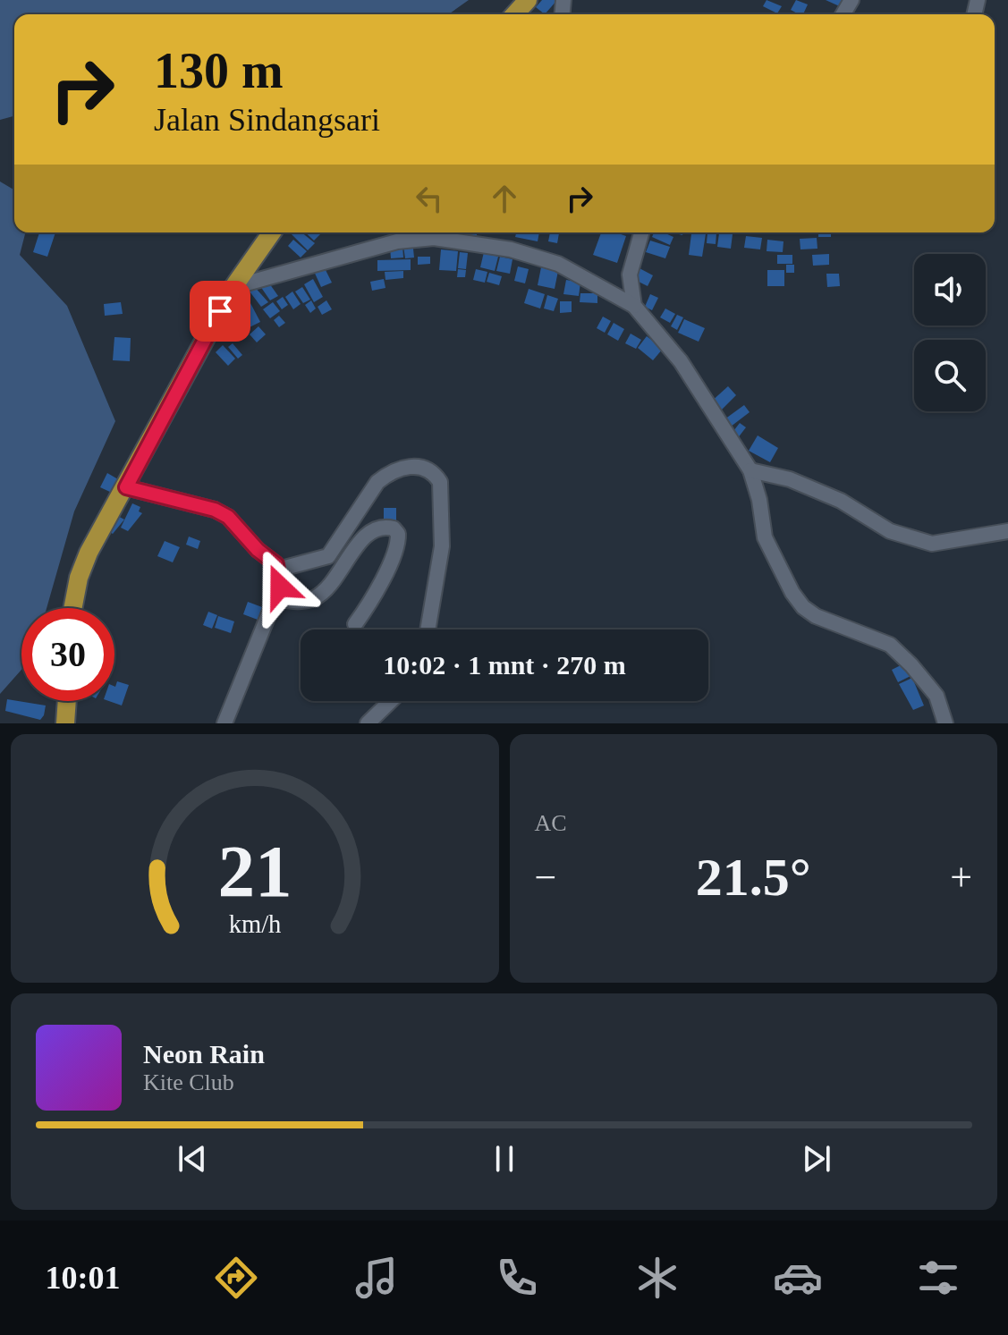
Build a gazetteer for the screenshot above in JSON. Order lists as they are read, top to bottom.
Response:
{
  "page": {
    "turn": ["130 m", "Jalan Sindangsari"],
    "limit": "30",
    "trip": "10:02 · 1 mnt · 270 m",
    "tile": "AC",
    "heat": ["−", "21.5°", "+"],
    "song": ["Neon Rain", "Kite Club"],
    "tabs": "10:01",
    "gauge": ["21", "km/h"]
  }
}
